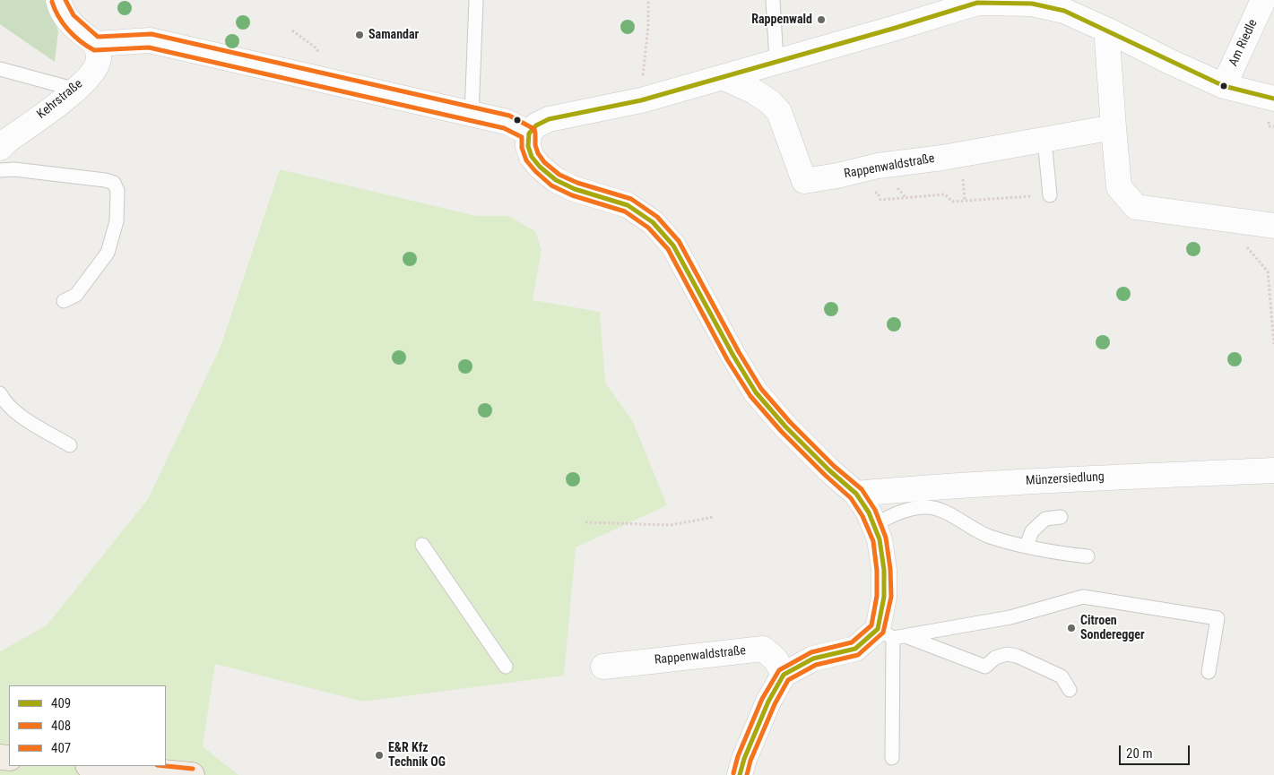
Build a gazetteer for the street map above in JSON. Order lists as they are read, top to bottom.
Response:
{
  "streets": {
    "street": [
      "Am Riedle",
      "Kehrstraße",
      "Rappenwaldstraße",
      "Münzersiedlung"
    ]
  },
  "places": [
    "Rappenwald",
    "Samandar",
    "Citroen Sonderegger",
    "E&R Kfz Technik OG"
  ],
  "lines": ["transit line 407", "transit line 408", "transit line 409"],
  "legend": ["409", "408", "407"],
  "scale_bar": "20 m"
}
